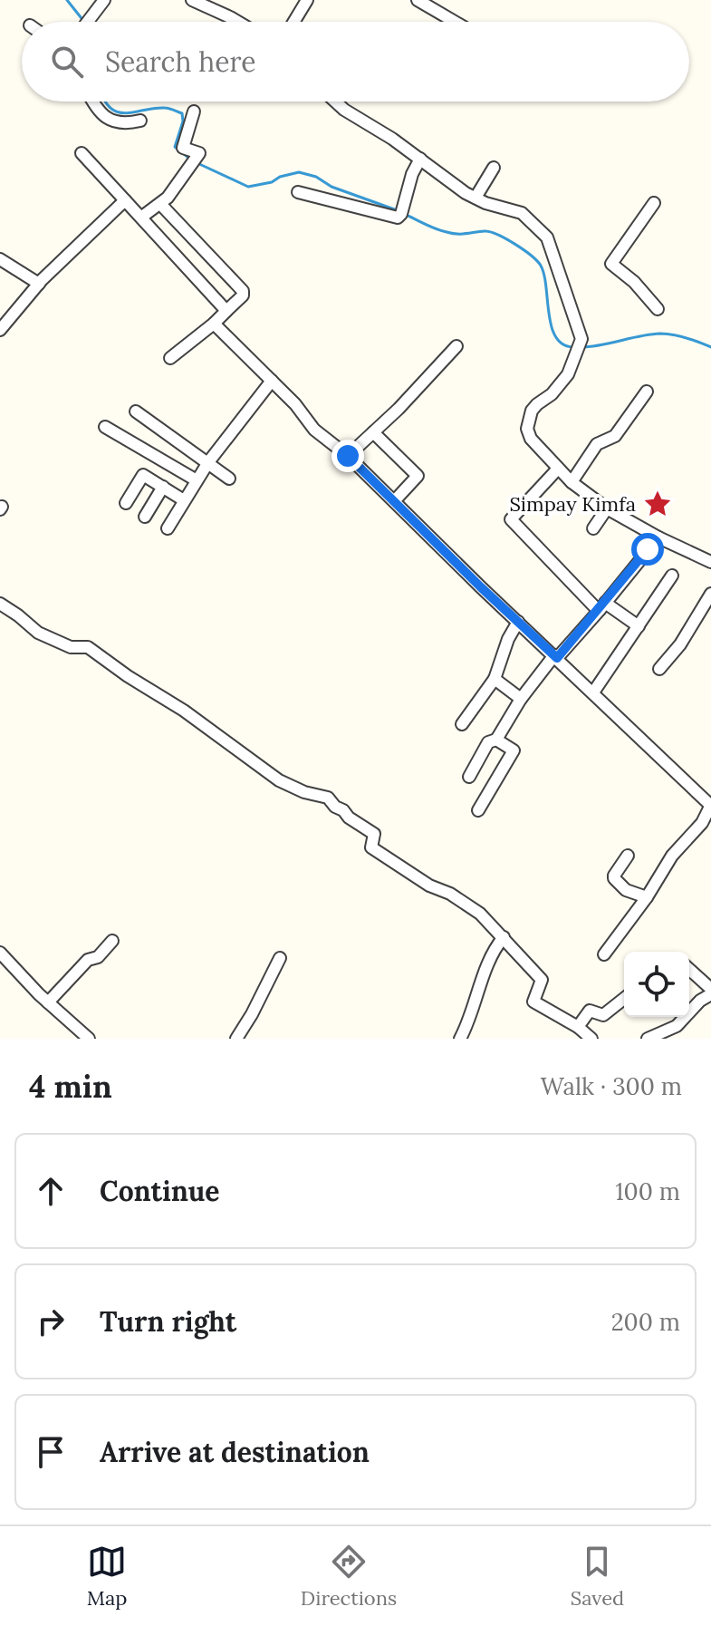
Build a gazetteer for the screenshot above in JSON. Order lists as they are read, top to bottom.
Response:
{
  "places": {
    "place": ["Simpay Kimfa"]
  },
  "page": {
    "search": "Search here",
    "heading": ["4 min", "Walk · 300 m"],
    "list": [
      ["Continue", "100 m"],
      ["Turn right", "200 m"],
      "Arrive at destination"
    ],
    "nav": ["Map", "Directions", "Saved"]
  }
}
